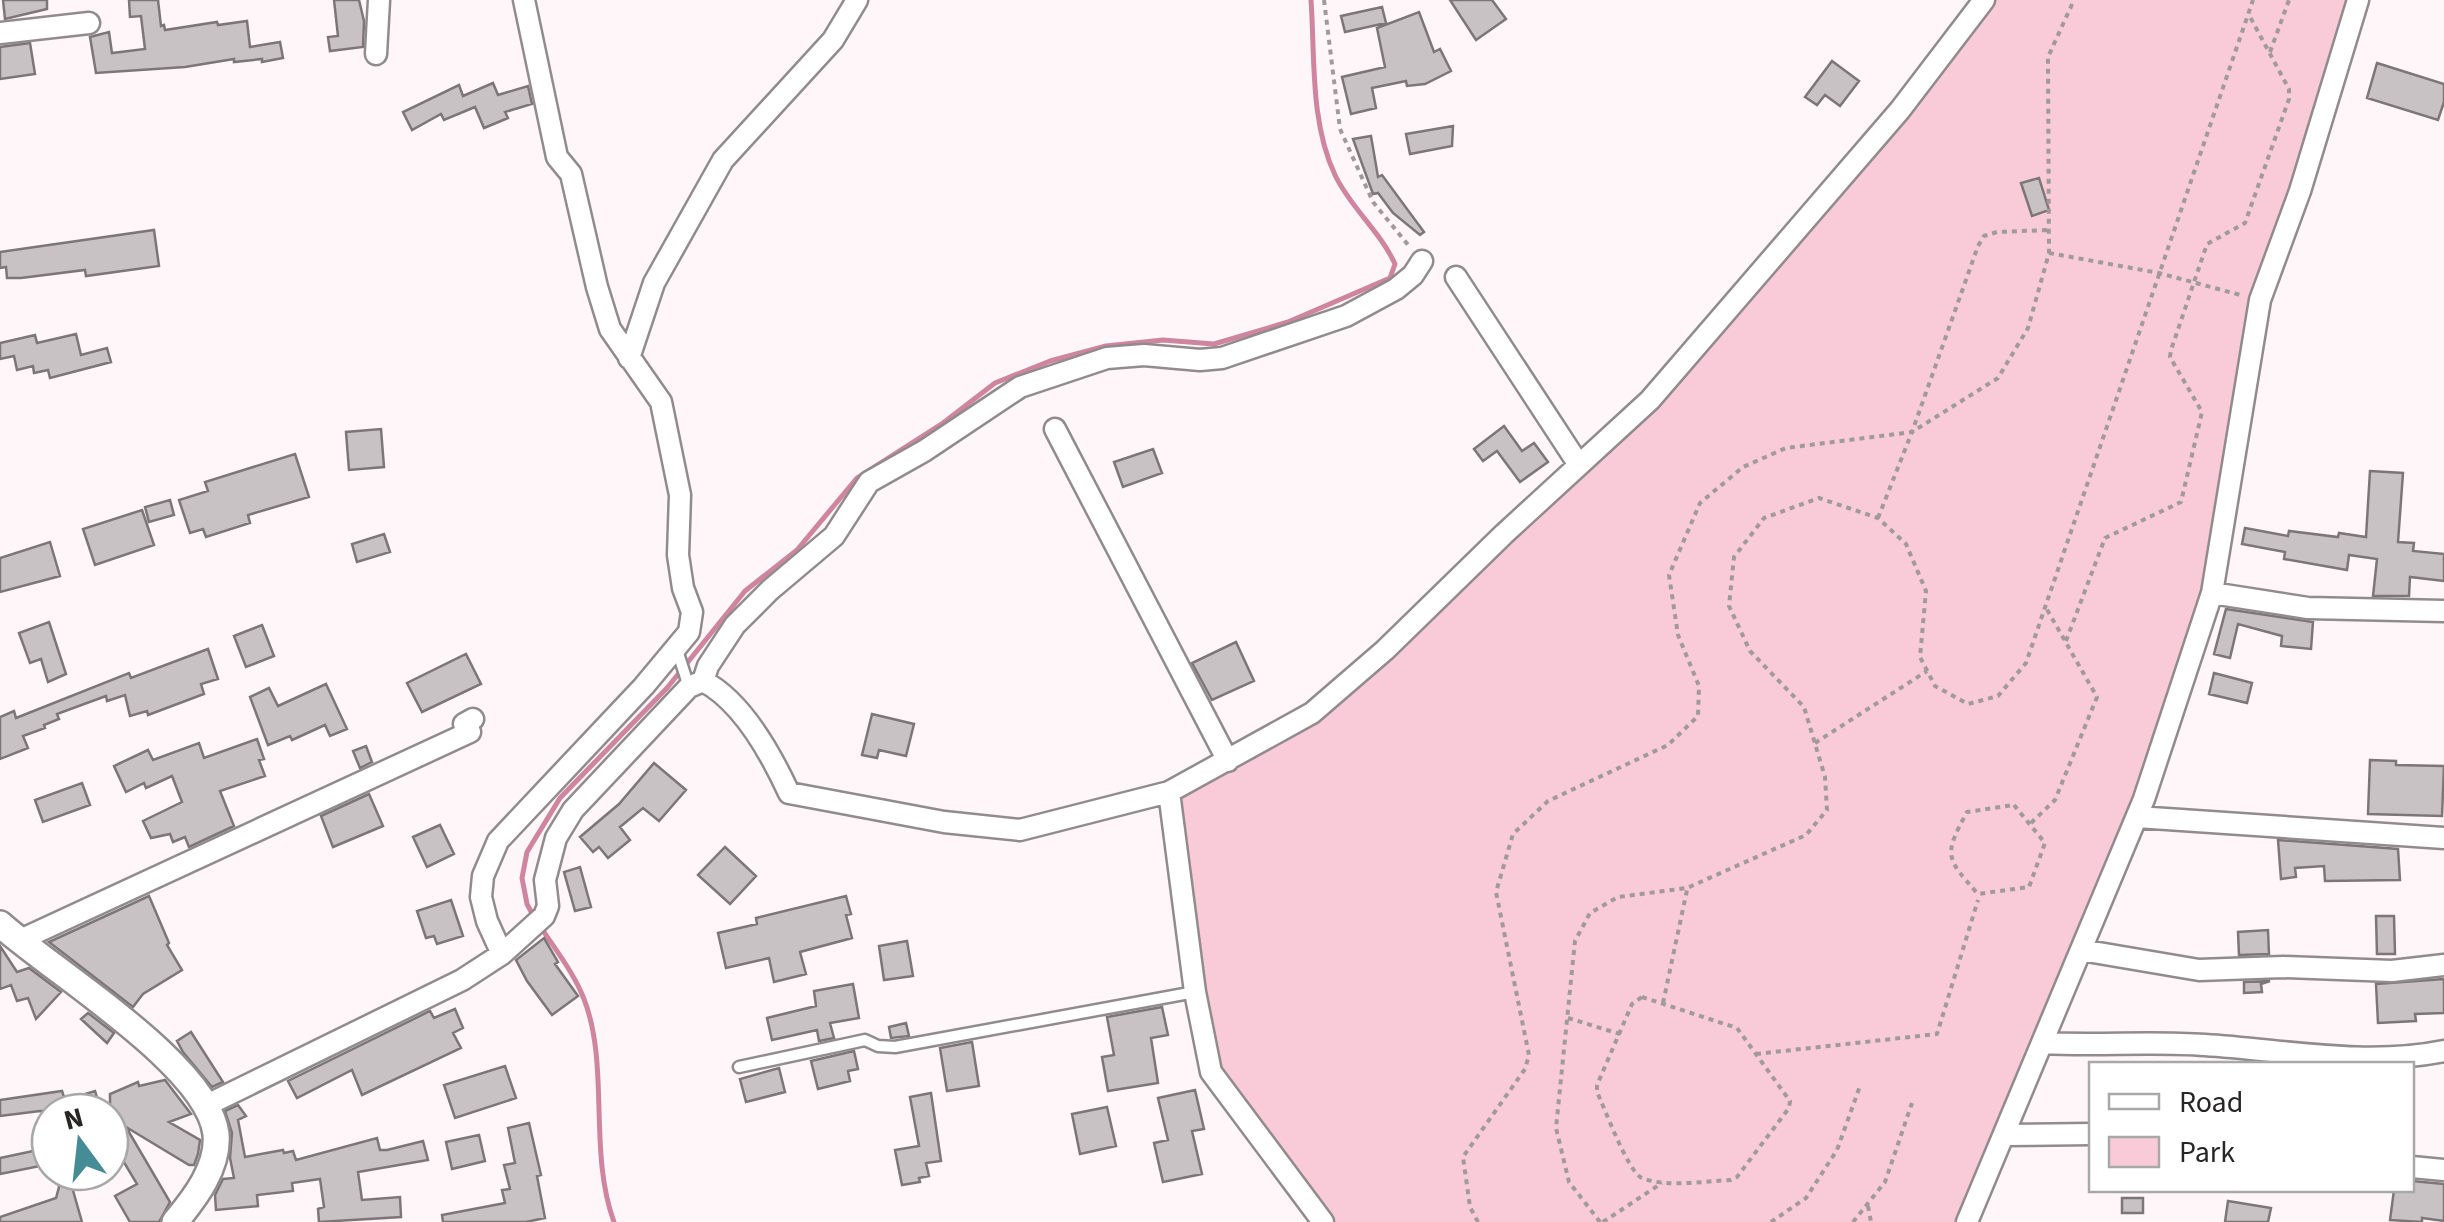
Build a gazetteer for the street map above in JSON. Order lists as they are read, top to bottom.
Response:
{
  "legend": ["Road", "Park"],
  "north": "top"
}
